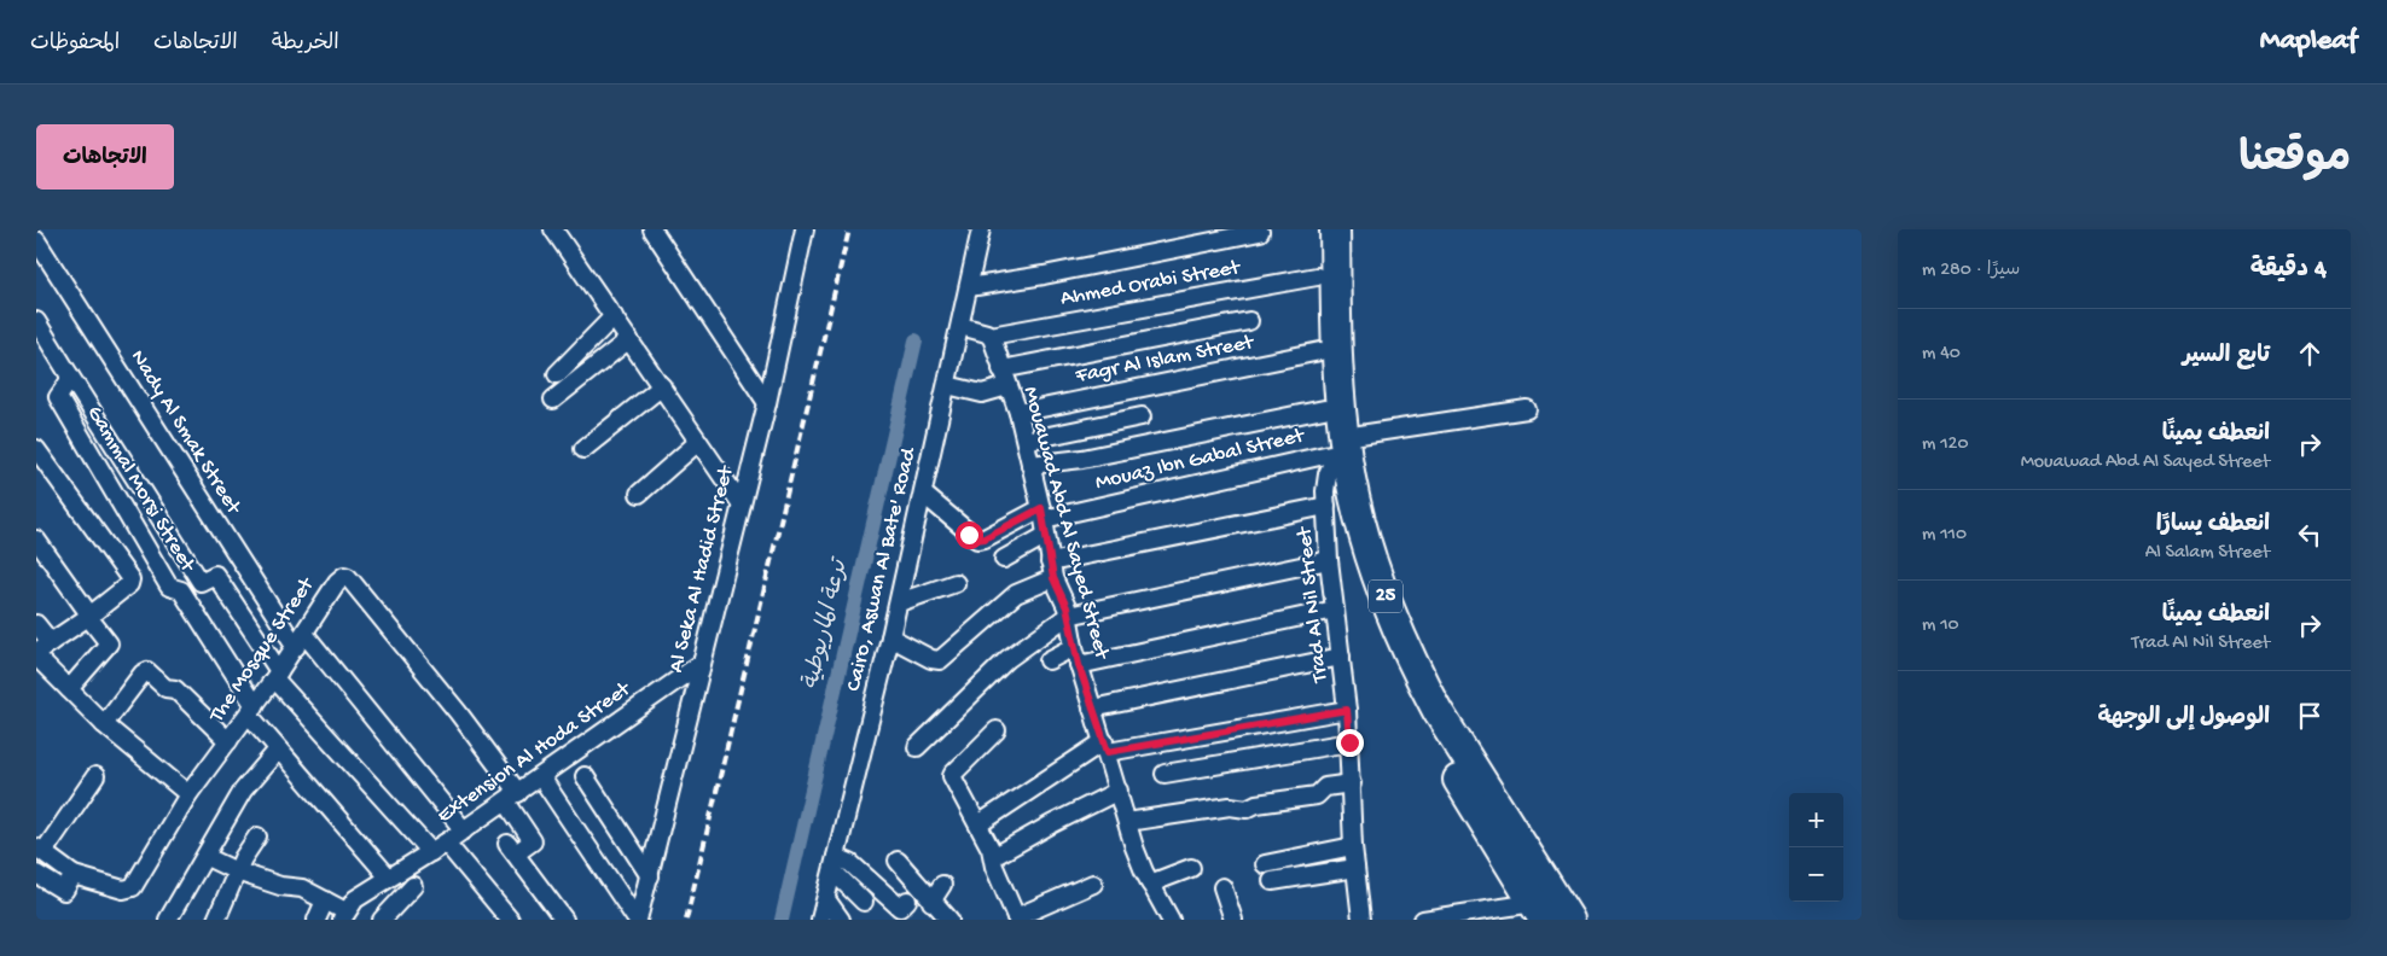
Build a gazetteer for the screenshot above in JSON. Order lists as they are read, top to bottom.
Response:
{
  "streets": {
    "highway": ["25"],
    "street": [
      "Ahmed Orabi Street",
      "Fagr Al Islam Street",
      "Nady Al Smak Street",
      "Mouaz Ibn Gabal Street",
      "Gammal Morsi Street",
      "Mouawad Abd Al Sayed Street",
      "Al Seka Al Hadid Street",
      "Cairo, Aswan Al Bate' Road",
      "Trad Al Nil Street",
      "The Mosque Street",
      "Extension Al Hoda Street"
    ]
  },
  "crossings": [
    ["Ahmed Orabi Street", "Mouawad Abd Al Sayed Street"],
    ["Ahmed Orabi Street", "25"],
    ["Fagr Al Islam Street", "Mouawad Abd Al Sayed Street"],
    ["Fagr Al Islam Street", "25"],
    ["Nady Al Smak Street", "The Mosque Street"],
    ["Nady Al Smak Street", "Extension Al Hoda Street"],
    ["Mouaz Ibn Gabal Street", "Mouawad Abd Al Sayed Street"],
    ["Mouaz Ibn Gabal Street", "25"],
    ["Mouaz Ibn Gabal Street", "Trad Al Nil Street"],
    ["Gammal Morsi Street", "The Mosque Street"],
    ["Al Seka Al Hadid Street", "Extension Al Hoda Street"],
    ["25", "Trad Al Nil Street"],
    ["The Mosque Street", "Extension Al Hoda Street"]
  ],
  "water": ["ترعة الماريوطية"],
  "page": {
    "header": "Mapleaf",
    "nav": ["الخريطة", "الاتجاهات", "المحفوظات"],
    "title": "موقعنا",
    "buttons": "الاتجاهات",
    "heading": ["4 دقيقة", "سيرًا · 280 m"],
    "list": [
      ["تابع السير", "40 m"],
      ["انعطف يمينًا", "Mouawad Abd Al Sayed Street", "120 m"],
      ["انعطف يسارًا", "Al Salam Street", "110 m"],
      ["انعطف يمينًا", "Trad Al Nil Street", "10 m"],
      "الوصول إلى الوجهة"
    ],
    "map_buttons": ["+", "−"]
  }
}
